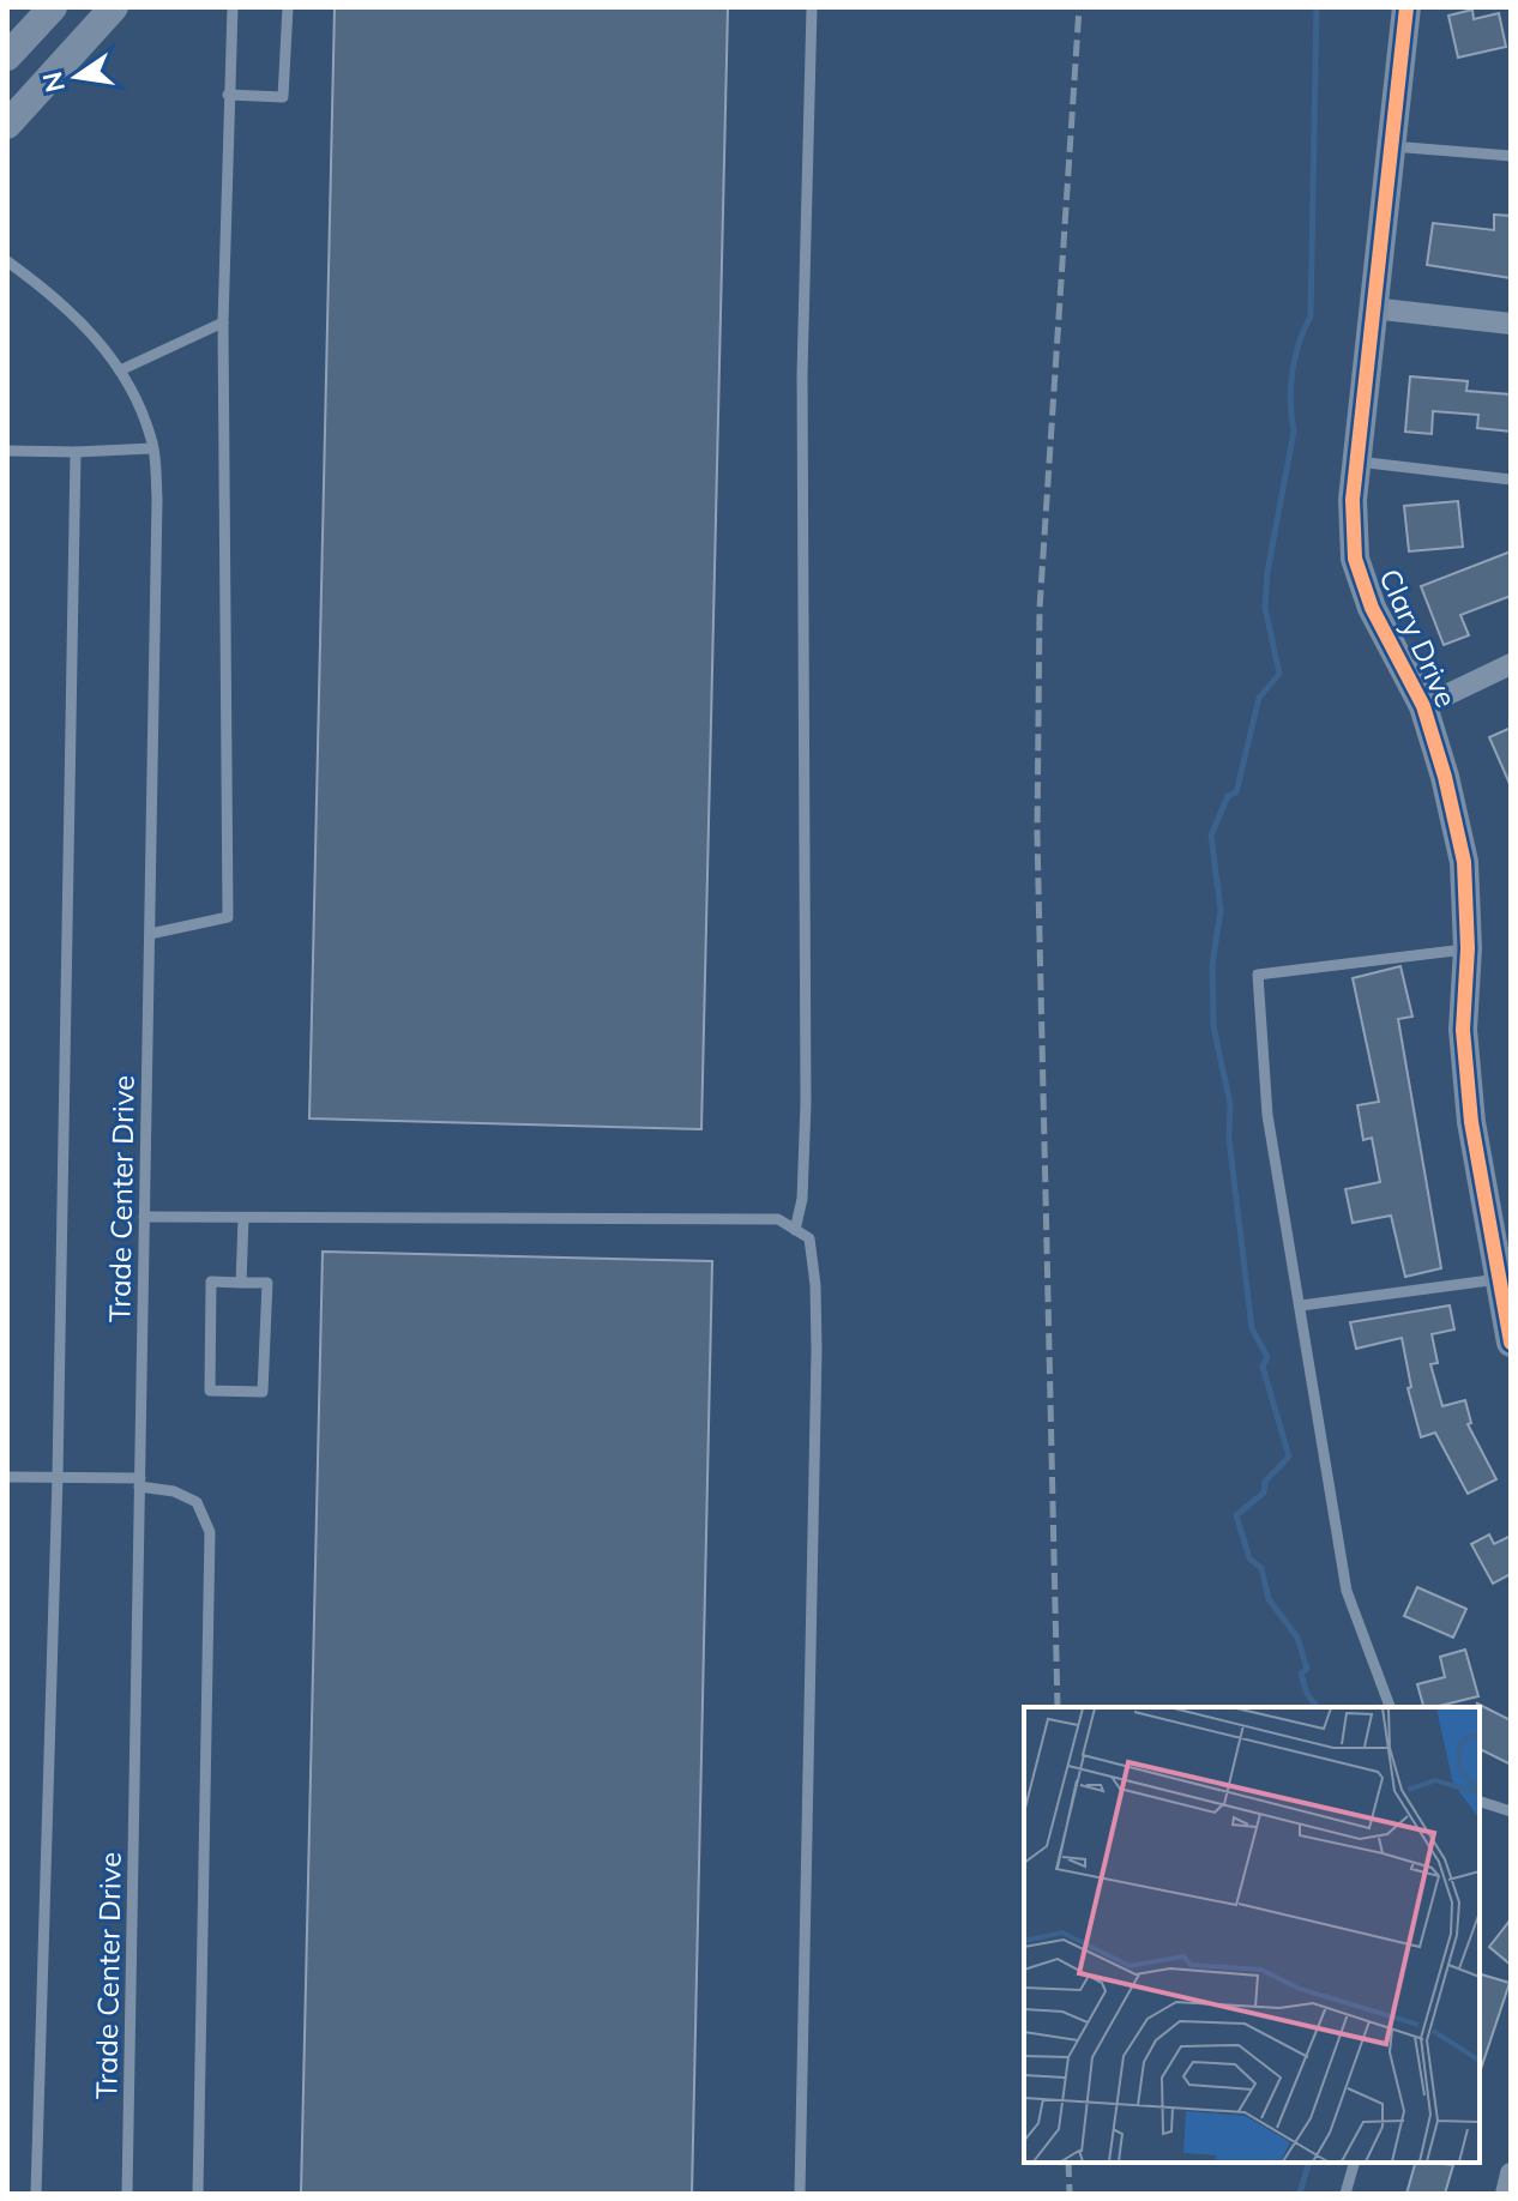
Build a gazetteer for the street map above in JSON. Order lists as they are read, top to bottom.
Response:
{
  "streets": {
    "street": ["Clary Drive"],
    "lane": ["Trade Center Drive"]
  },
  "north": "left"
}
